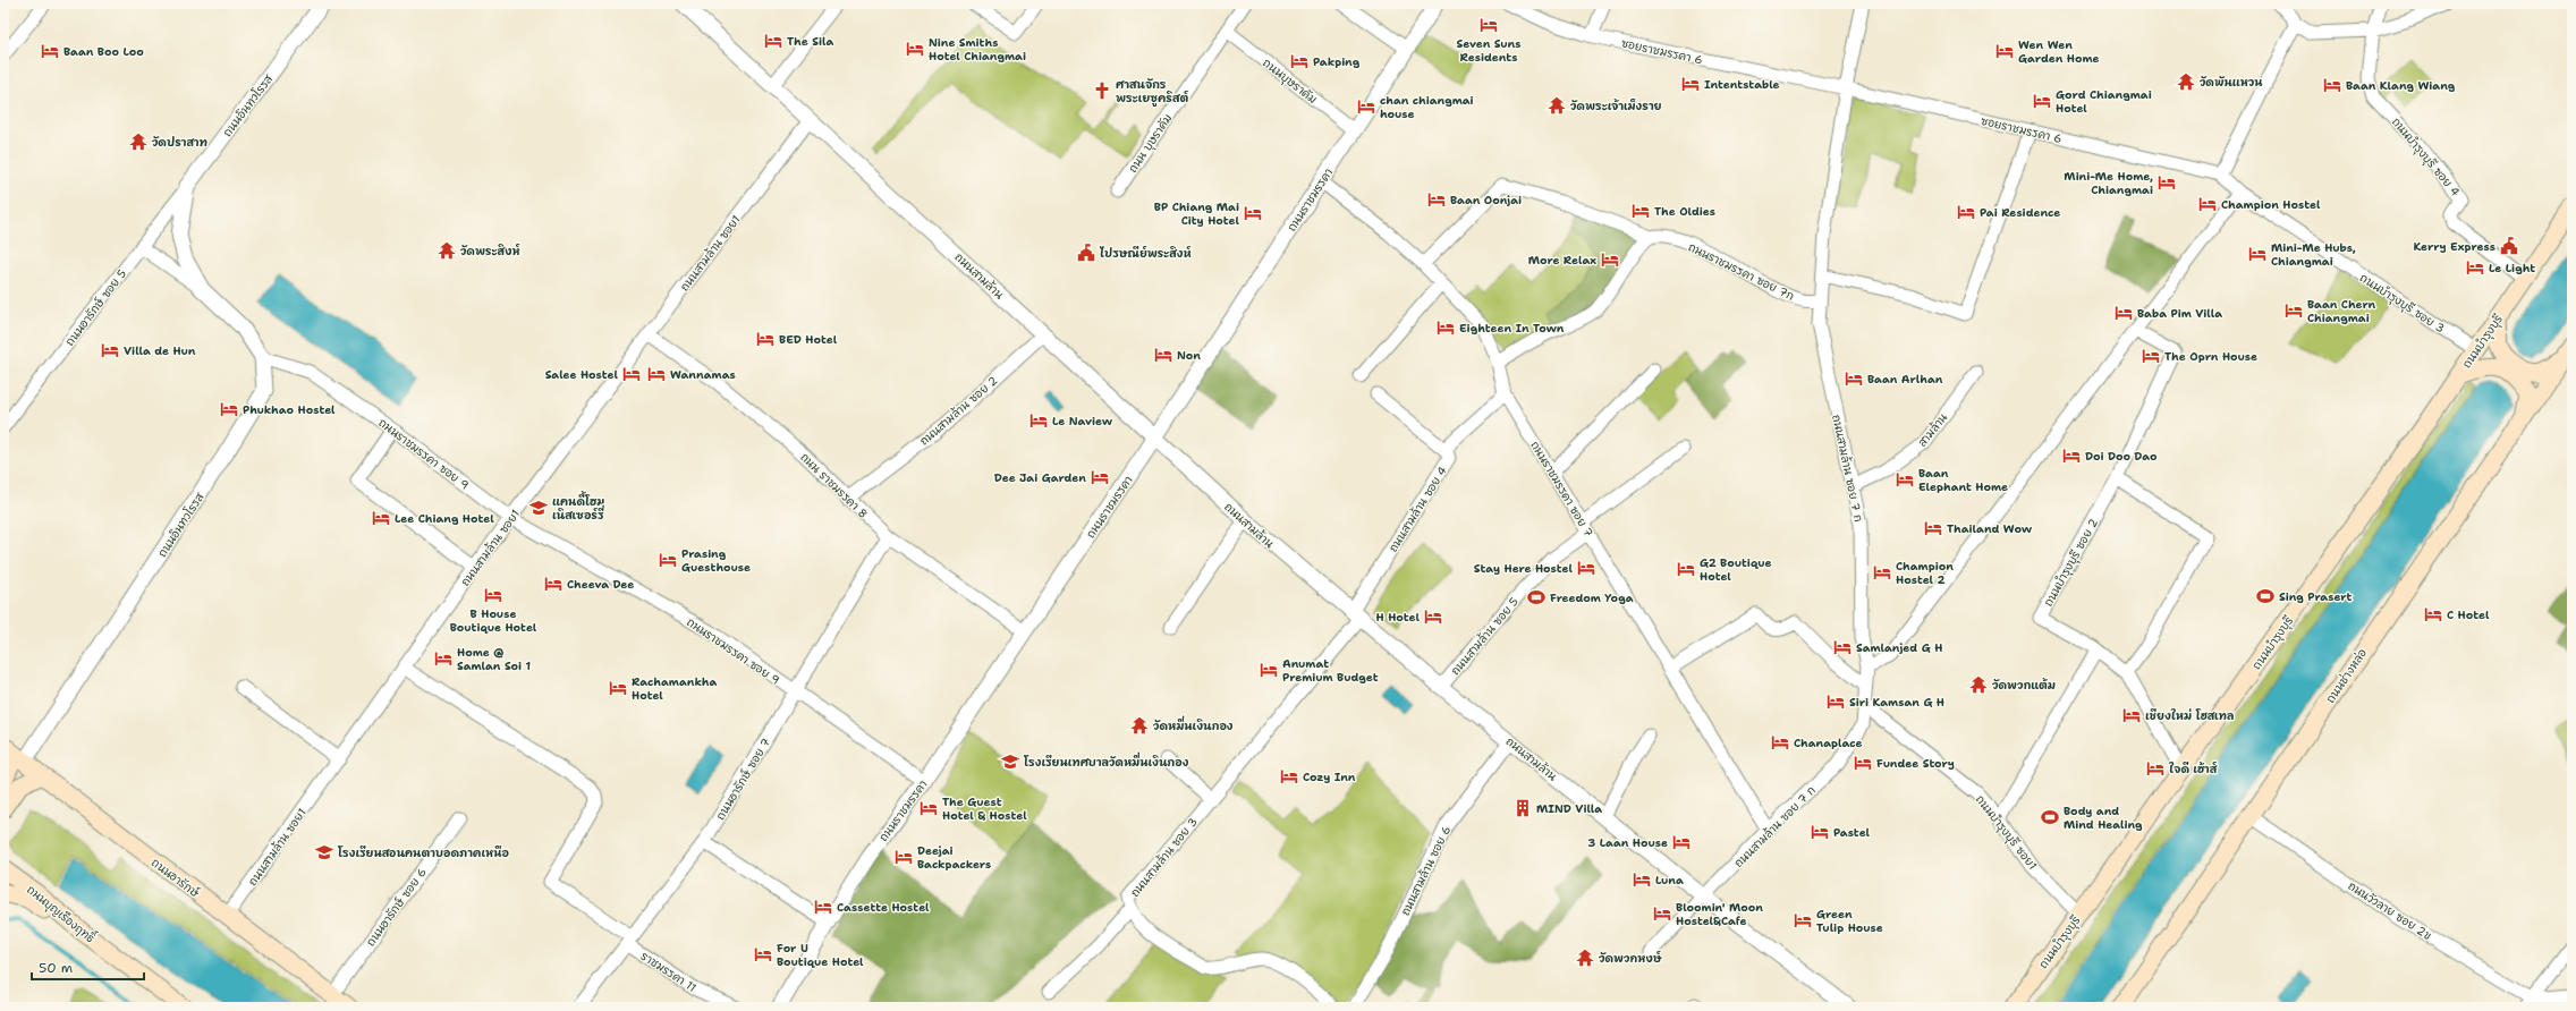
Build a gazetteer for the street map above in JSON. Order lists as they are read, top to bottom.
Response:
{
  "streets": {
    "main road": [
      "ถนนบำรุงบุรี",
      "ถนนช่างหล่อ",
      "ถนนอารักษ์",
      "ถนนบุญเรืองฤทธิ์"
    ],
    "street": [
      "ซอยราชมรรคา 6",
      "ถนนบุษราคัม",
      "ถนนอินทวโรรส",
      "ถนน บุษราคัม",
      "ถนนบำรุงบุรี ซอย 4",
      "ถนนราชมรรคา",
      "ถนนสามล้าน ซอย1",
      "ถนนราชมรรคา ซอย 7ก",
      "ถนนสามล้าน",
      "ถนนบำรุงบุรี ซอย 3",
      "ถนนอารักษ์ ซอย 5",
      "ถนนสามล้าน ซอย 2",
      "สามล้าน",
      "ถนนราชมรรคา ซอย 9",
      "ถนนสามล้าน ซอย 7 ก",
      "ถนน ราชมรรคา 8",
      "ถนนราชมรรคา ซอย 7",
      "ถนนสามล้าน ซอย 4",
      "ถนนบำรุงบุรี ซอย 2",
      "ถนนสามล้าน ซอย 5",
      "ถนนอารักษ์ ซอย 7",
      "ถนนบำรุงบุรี ซอย1",
      "ถนนสามล้าน ซอย 3",
      "ถนนสามล้าน ซอย 6",
      "ถนนอารักษ์ ซอย 6",
      "ถนนวัวลาย ซอย 2ข",
      "ราชมรรคา 11"
    ]
  },
  "crossings": [
    ["ซอยราชมรรคา 6", "ถนนบำรุงบุรี ซอย 3"],
    ["ซอยราชมรรคา 6", "ถนนสามล้าน ซอย 7 ก"],
    ["ถนนบุษราคัม", "ถนน บุษราคัม"],
    ["ถนนบุษราคัม", "ถนนราชมรรคา"],
    ["ถนนอินทวโรรส", "ถนนอารักษ์ ซอย 5"],
    ["ถนนอินทวโรรส", "ถนนราชมรรคา ซอย 9"],
    ["ถนนอินทวโรรส", "ถนนอารักษ์"],
    ["ถนนบำรุงบุรี ซอย 4", "ถนนบำรุงบุรี"],
    ["ถนนราชมรรคา", "ถนนสามล้าน"],
    ["ถนนราชมรรคา", "ถนนราชมรรคา ซอย 9"],
    ["ถนนราชมรรคา", "ถนน ราชมรรคา 8"],
    ["ถนนราชมรรคา", "ถนนราชมรรคา ซอย 7"],
    ["ถนนสามล้าน ซอย1", "ถนนสามล้าน"],
    ["ถนนสามล้าน ซอย1", "ถนนราชมรรคา ซอย 9"],
    ["ถนนสามล้าน ซอย1", "ถนน ราชมรรคา 8"],
    ["ถนนสามล้าน ซอย1", "ถนนอารักษ์"],
    ["ถนนสามล้าน ซอย1", "ราชมรรคา 11"],
    ["ถนนราชมรรคา ซอย 7ก", "ถนนสามล้าน ซอย 7 ก"],
    ["ถนนราชมรรคา ซอย 7ก", "ถนนราชมรรคา ซอย 7"],
    ["ถนนสามล้าน", "ถนนสามล้าน ซอย 2"],
    ["ถนนสามล้าน", "ถนนสามล้าน ซอย 7 ก"],
    ["ถนนสามล้าน", "ถนนสามล้าน ซอย 4"],
    ["ถนนสามล้าน", "ถนนสามล้าน ซอย 5"],
    ["ถนนสามล้าน", "ถนนสามล้าน ซอย 3"],
    ["ถนนสามล้าน", "ถนนสามล้าน ซอย 6"],
    ["ถนนบำรุงบุรี ซอย 3", "ถนนบำรุงบุรี"],
    ["ถนนบำรุงบุรี", "ถนนบำรุงบุรี ซอย 2"],
    ["ถนนบำรุงบุรี", "ถนนบำรุงบุรี ซอย1"],
    ["ถนนสามล้าน ซอย 2", "ถนน ราชมรรคา 8"],
    ["สามล้าน", "ถนนสามล้าน ซอย 7 ก"],
    ["ถนนราชมรรคา ซอย 9", "ถนนอารักษ์ ซอย 7"],
    ["ถนนสามล้าน ซอย 7 ก", "ถนนราชมรรคา ซอย 7"],
    ["ถนนสามล้าน ซอย 7 ก", "ถนนบำรุงบุรี ซอย1"],
    ["ถนน ราชมรรคา 8", "ถนนอารักษ์ ซอย 7"],
    ["ถนนราชมรรคา ซอย 7", "ถนนสามล้าน ซอย 4"],
    ["ถนนราชมรรคา ซอย 7", "ถนนสามล้าน ซอย 5"],
    ["ถนนสามล้าน ซอย 4", "ถนนสามล้าน ซอย 3"],
    ["ถนนช่างหล่อ", "ถนนวัวลาย ซอย 2ข"],
    ["ถนนอารักษ์ ซอย 7", "ราชมรรคา 11"],
    ["ถนนอารักษ์", "ถนนอารักษ์ ซอย 6"]
  ],
  "places": {
    "hotel": [
      "Seven Suns Residents",
      "The Sila",
      "Nine Smiths Hotel Chiangmai",
      "Baan Boo Loo",
      "Wen Wen Garden Home",
      "Pakping",
      "Intentstable",
      "Baan Klang Wiang",
      "Gord Chiangmai Hotel",
      "chan chiangmai house",
      "Mini-Me Home, Chiangmai",
      "Baan Oonjai",
      "Champion Hostel",
      "The Oldies",
      "Pai Residence",
      "BP Chiang Mai City Hotel",
      "Mini-Me Hubs, Chiangmai",
      "More Relax",
      "Le Light",
      "Baan Chern Chiangmai",
      "Baba Pim Villa",
      "Eighteen In Town",
      "BED Hotel",
      "Villa de Hun",
      "Non",
      "The Oprn House",
      "Salee Hostel",
      "Wannamas",
      "Baan Arlhan",
      "Phukhao Hostel",
      "Le Naview",
      "Doi Doo Dao",
      "Dee Jai Garden",
      "Baan Elephant Home",
      "Lee Chiang Hotel",
      "Thailand Wow",
      "Prasing Guesthouse",
      "Stay Here Hostel",
      "G2 Boutique Hotel",
      "Champion Hostel 2",
      "Cheeva Dee",
      "B House Boutique Hotel",
      "C Hotel",
      "H Hotel",
      "Samlanjed G H",
      "Home @ Samlan Soi 1",
      "Anumat Premium Budget",
      "Rachamankha Hotel",
      "Siri Kamsan G H",
      "เชียงใหม่ โฮสเทล",
      "Chanaplace",
      "Fundee Story",
      "ใจดี เฮ้าส์",
      "Cozy Inn",
      "The Guest Hotel & Hostel",
      "Pastel",
      "3 Laan House",
      "Deejai Backpackers",
      "Luna",
      "Cassette Hostel",
      "Bloomin' Moon Hostel&Cafe",
      "Green Tulip House",
      "For U Boutique Hotel"
    ],
    "temple": [
      "วัดพันแหวน",
      "วัดพระเจ้าเม็งราย",
      "วัดปราสาท",
      "วัดพระสิงห์",
      "วัดพวกแต้ม",
      "วัดหมื่นเงินกอง",
      "วัดพวกหงษ์"
    ],
    "church": ["ศาสนจักร พระเยซูคริสต์"],
    "public building": ["Kerry Express", "ไปรษณีย์พระสิงห์"],
    "school or university": ["แคนดี้โฮม เนิสเซอร์รี่", "โรงเรียนเทศบาลวัดหมื่นเงินกอง", "โรงเรียนสอนคนตาบอดภาคเหนือ"],
    "sports": ["Sing Prasert", "Freedom Yoga", "Body and Mind Healing"],
    "building": ["MIND Villa"]
  },
  "scale_bar": "50 m"
}
